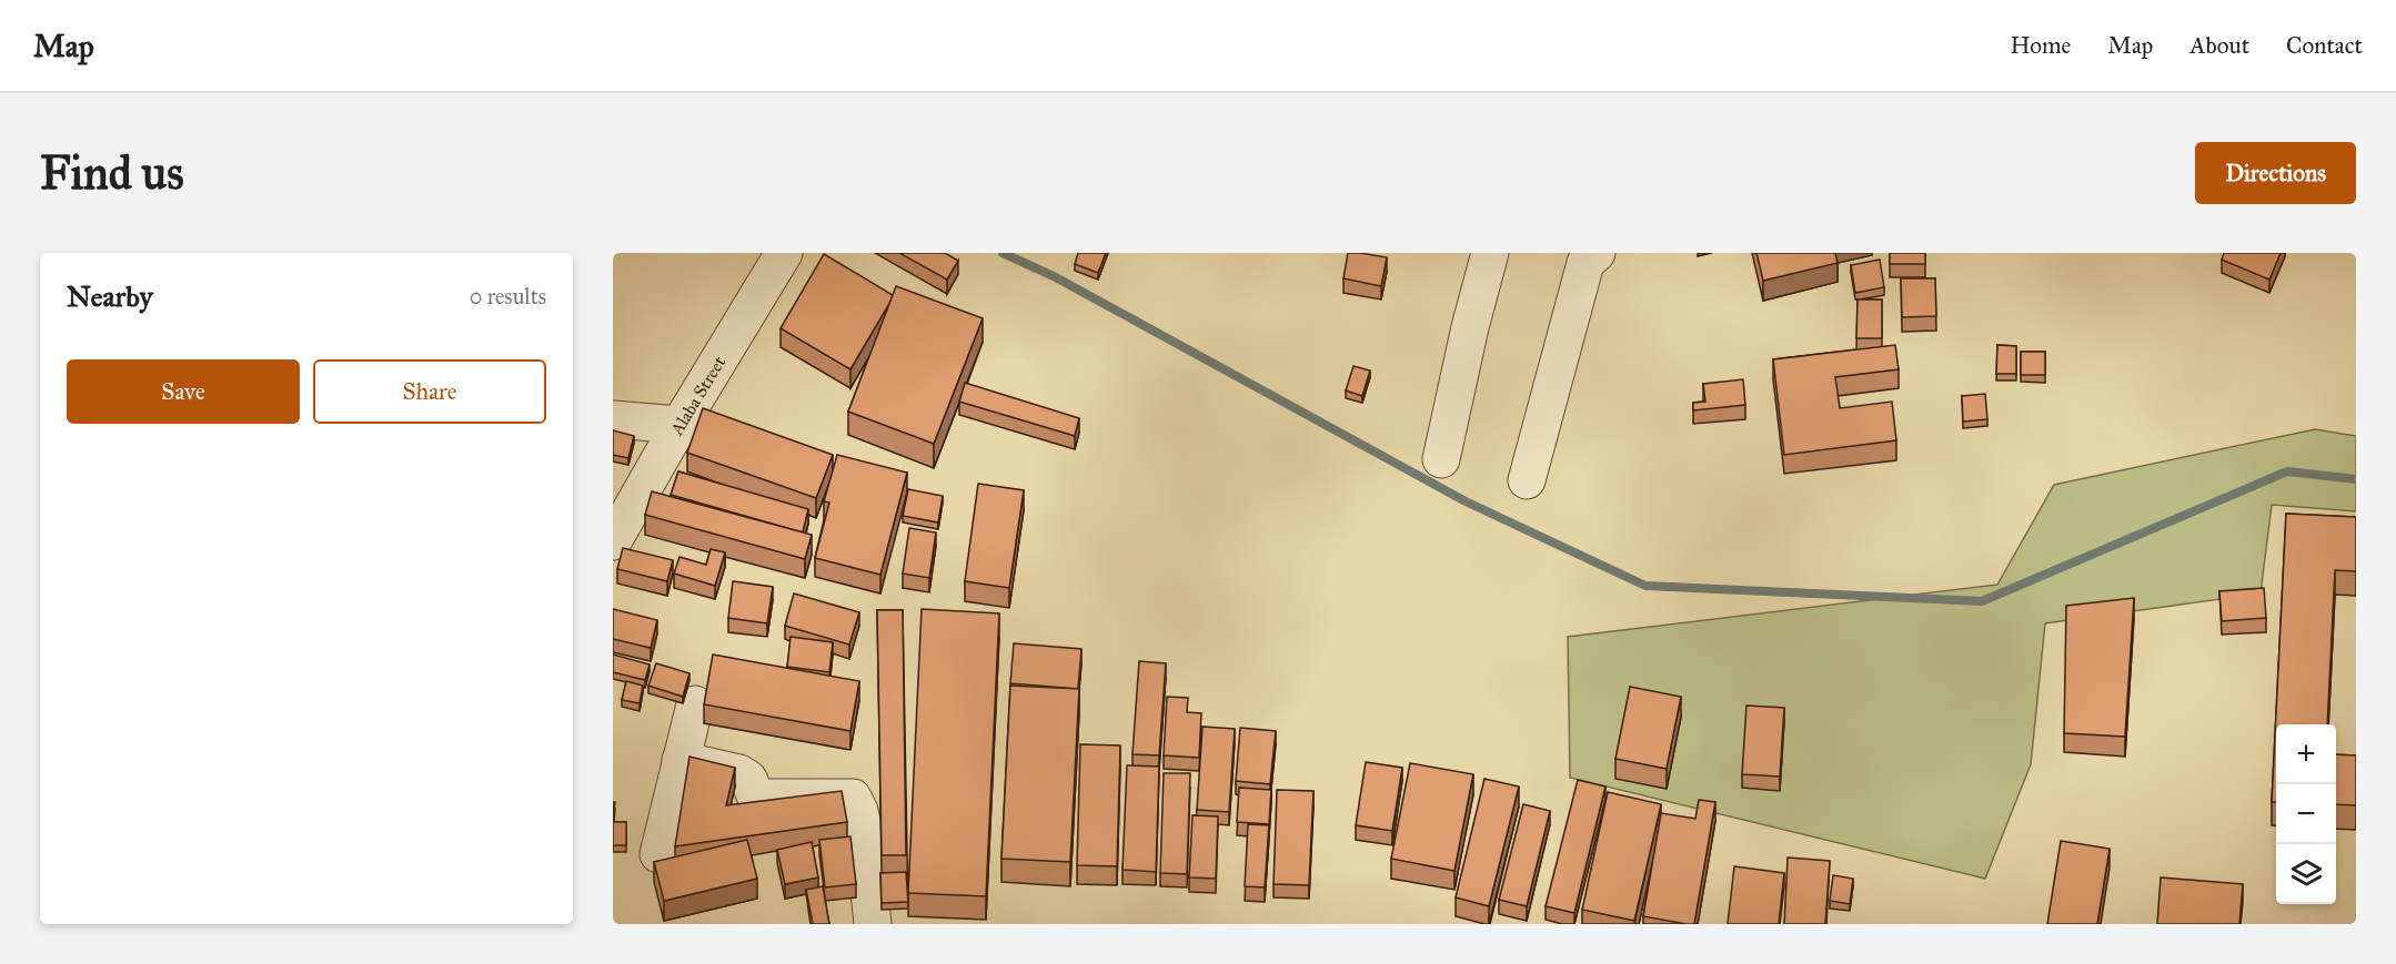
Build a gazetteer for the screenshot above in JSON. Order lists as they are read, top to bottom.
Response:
{
  "streets": {
    "street": ["Alaba Street"]
  },
  "page": {
    "header": "Map",
    "nav": [
      "Home",
      "Map",
      "About",
      "Contact"
    ],
    "buttons": [
      "Directions",
      ["Save", "Share"]
    ],
    "title": "Find us",
    "heading": ["Nearby", "0 results"],
    "map_buttons": ["+", "−"]
  }
}
